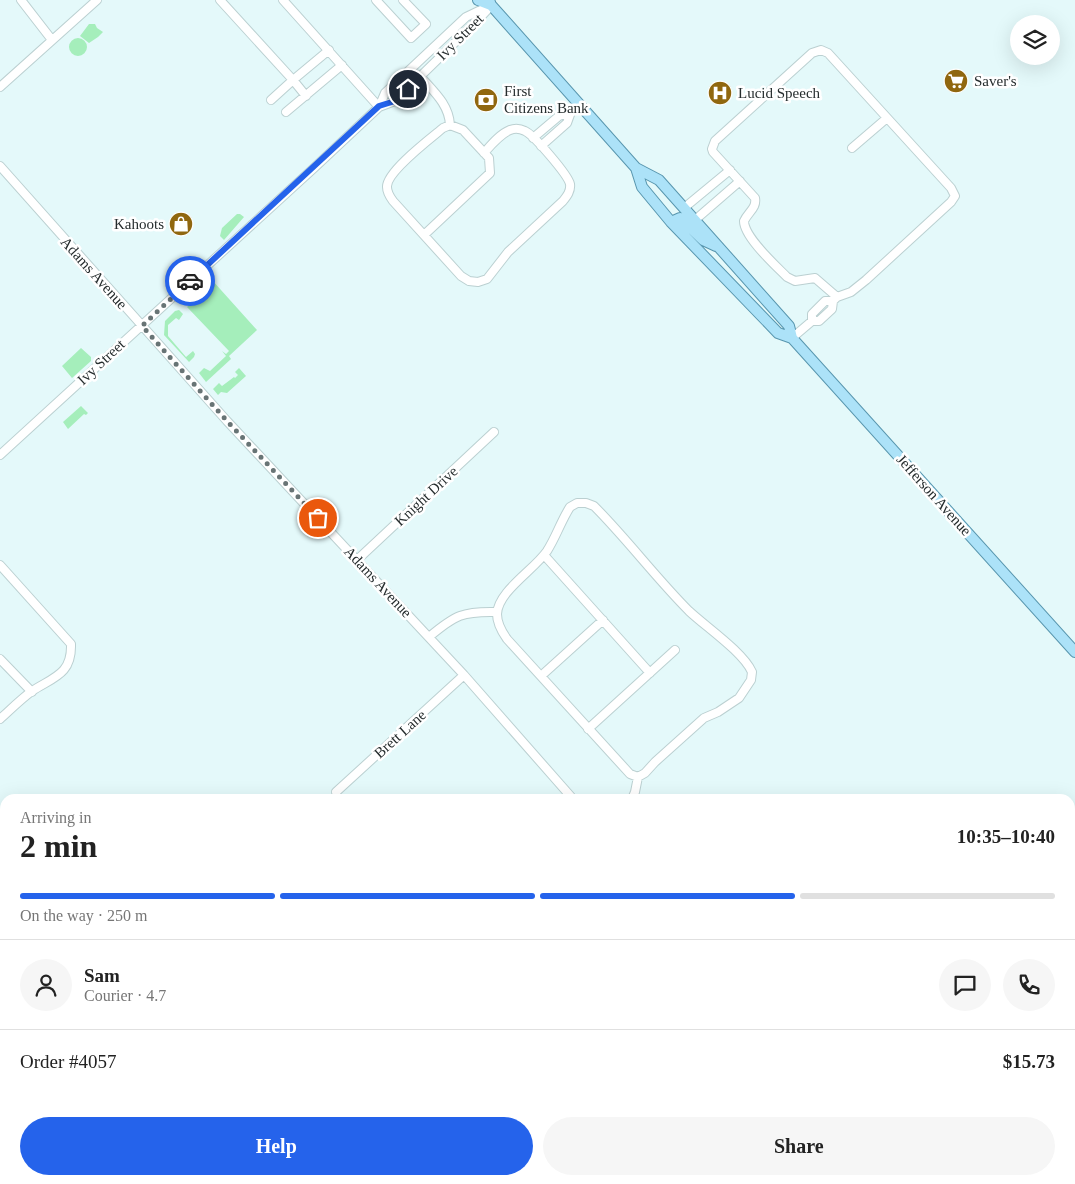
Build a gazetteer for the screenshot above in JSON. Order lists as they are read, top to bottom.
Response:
{
  "streets": {
    "main road": ["Jefferson Avenue"],
    "street": [
      "Ivy Street",
      "Adams Avenue",
      "Knight Drive",
      "Brett Lane"
    ]
  },
  "crossings": [
    ["Ivy Street", "Adams Avenue"],
    ["Ivy Street", "Jefferson Avenue"],
    ["Adams Avenue", "Knight Drive"],
    ["Adams Avenue", "Brett Lane"]
  ],
  "places": {
    "supermarket": ["Saver's"],
    "hospital": ["Lucid Speech"],
    "bank": ["First Citizens Bank"],
    "shop": ["Kahoots"]
  },
  "page": {
    "heading": ["2 min", "Arriving in", "10:35–10:40"],
    "panel": [
      "Sam",
      "Courier · 4.7",
      "Order #4057",
      "$15.73"
    ],
    "bar": "On the way · 250 m",
    "buttons": ["Help", "Share"]
  }
}
